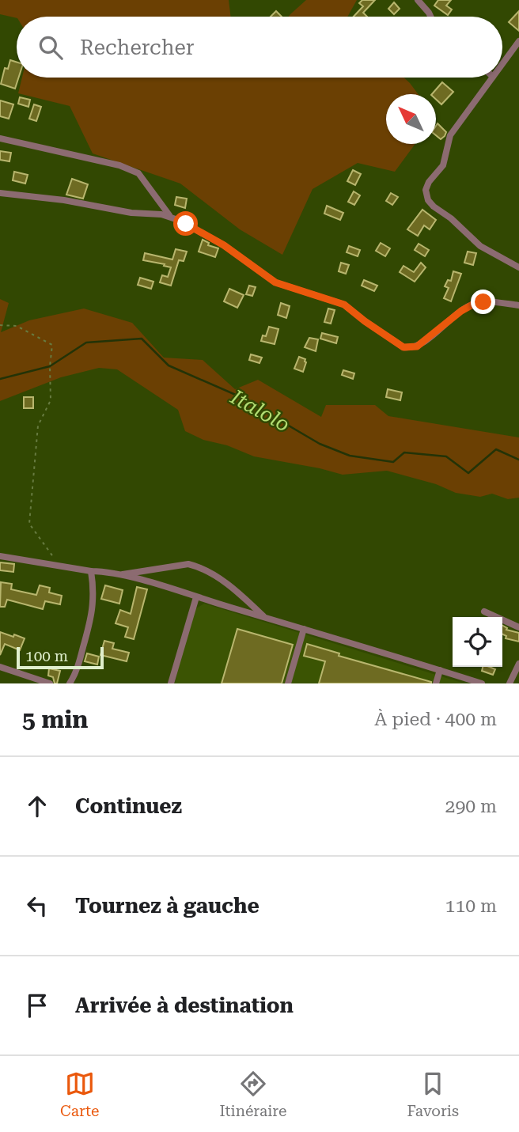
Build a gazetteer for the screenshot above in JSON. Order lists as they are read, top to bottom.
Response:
{
  "water": ["Italolo"],
  "scale_bar": "100 m",
  "north": "top left",
  "page": {
    "search": "Rechercher",
    "scale": "100 m",
    "heading": ["5 min", "À pied · 400 m"],
    "list": [
      ["Continuez", "290 m"],
      ["Tournez à gauche", "110 m"],
      "Arrivée à destination"
    ],
    "nav": ["Carte", "Itinéraire", "Favoris"]
  }
}
